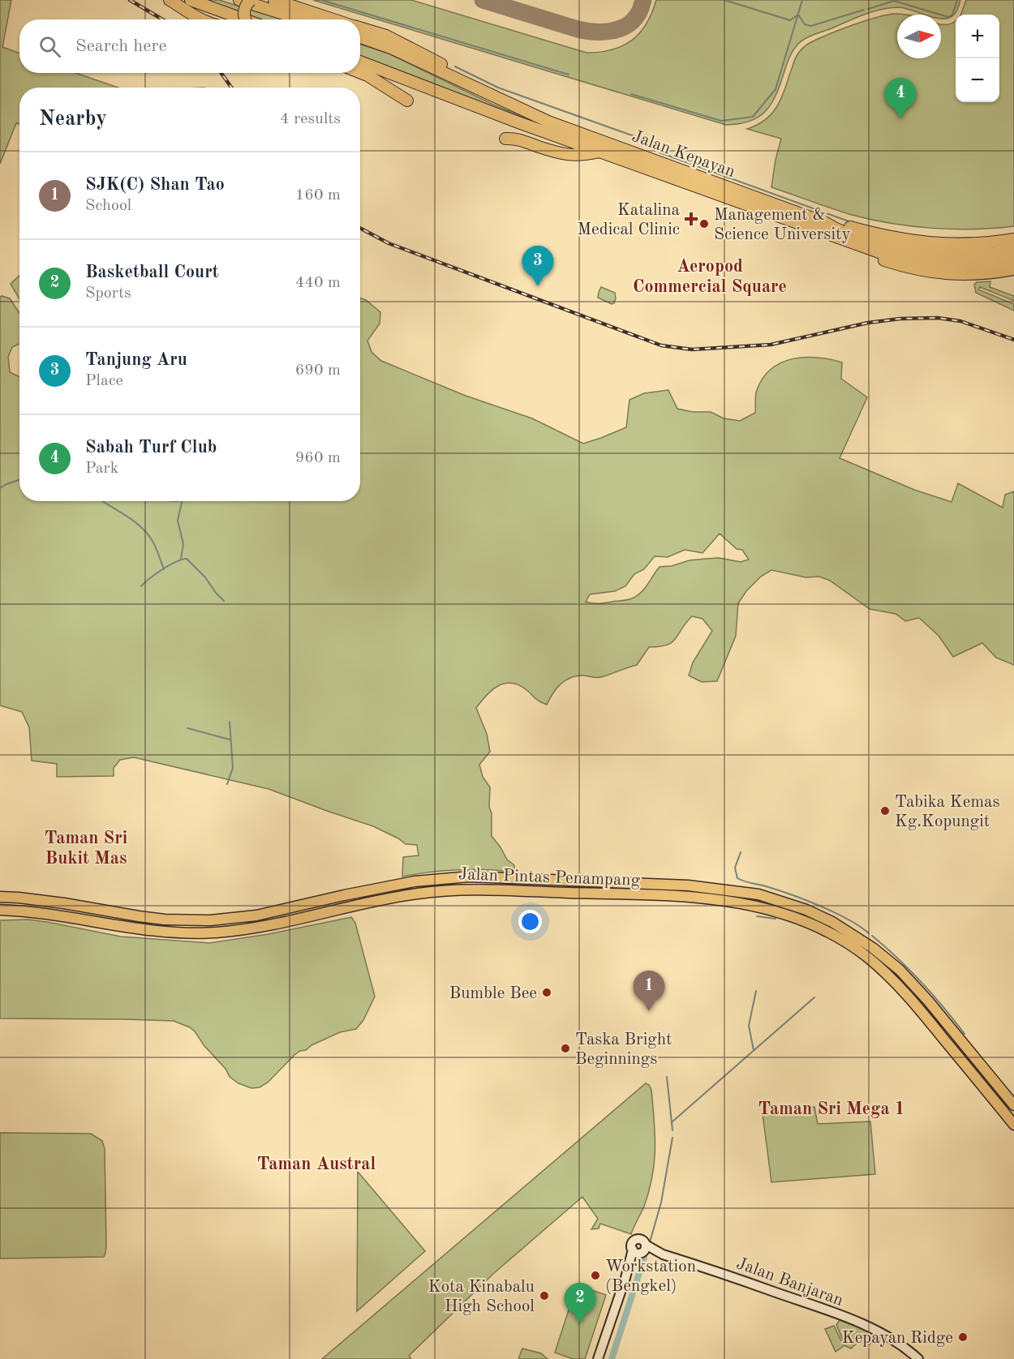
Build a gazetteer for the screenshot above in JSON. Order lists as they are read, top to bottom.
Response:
{
  "streets": {
    "highway": ["Jalan Kepayan"],
    "main road": ["Jalan Pintas Penampang"],
    "street": ["Jalan Banjaran"]
  },
  "districts": [
    "Aeropod Commercial Square",
    "Taman Sri Bukit Mas",
    "Taman Sri Mega 1",
    "Taman Austral"
  ],
  "places": {
    "health": ["Katalina Medical Clinic"],
    "other": [
      "Management & Science University",
      "Tabika Kemas Kg.Kopungit",
      "Bumble Bee",
      "Taska Bright Beginnings",
      "Workstation (Bengkel)",
      "Kota Kinabalu High School",
      "Kepayan Ridge"
    ]
  },
  "north": "right",
  "page": {
    "map_buttons": ["+", "−"],
    "search": "Search here",
    "pins": [
      "4",
      "3",
      "1",
      "2"
    ],
    "heading": ["Nearby", "4 results"],
    "list": [
      {
        "mark": "1",
        "name": "SJK(C) Shan Tao",
        "note": "School",
        "value": "160 m"
      },
      {
        "mark": "2",
        "name": "Basketball Court",
        "note": "Sports",
        "value": "440 m"
      },
      {
        "mark": "3",
        "name": "Tanjung Aru",
        "note": "Place",
        "value": "690 m"
      },
      {
        "mark": "4",
        "name": "Sabah Turf Club",
        "note": "Park",
        "value": "960 m"
      }
    ]
  }
}
